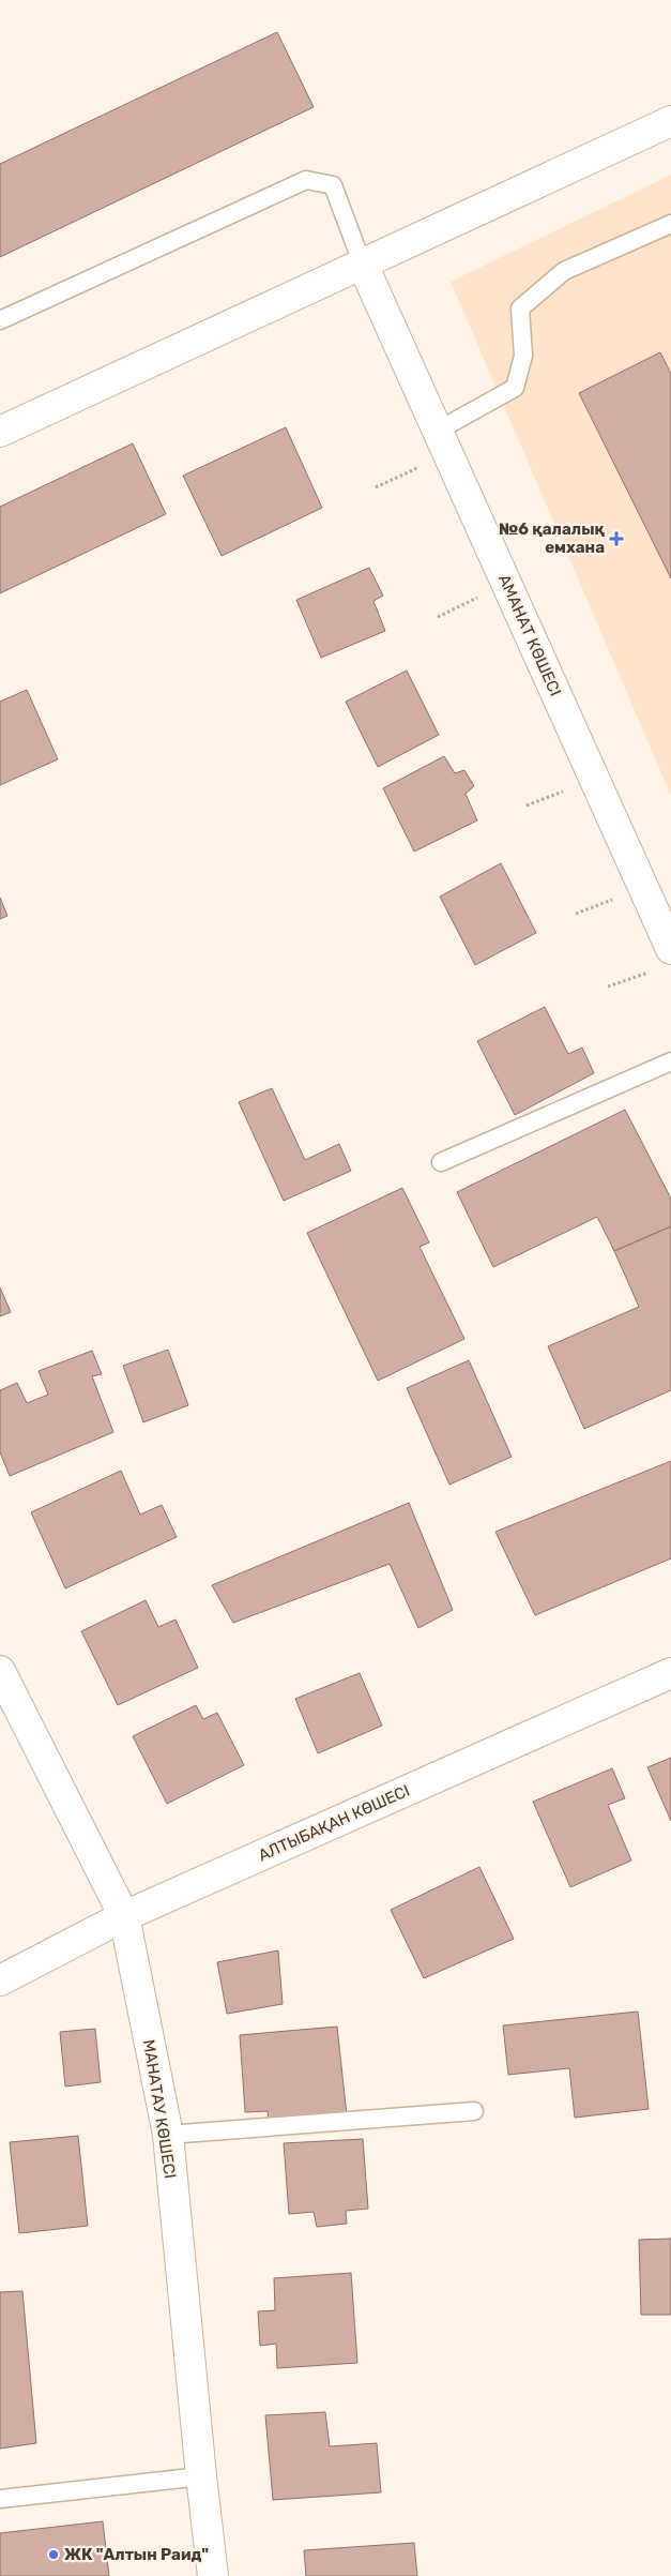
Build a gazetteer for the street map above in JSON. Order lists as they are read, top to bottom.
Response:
{
  "streets": {
    "street": ["АМАНАТ КӨШЕСІ", "АЛТЫБАҚАН КӨШЕСІ", "МАНАТАУ КӨШЕСІ"]
  },
  "crossings": [
    ["АЛТЫБАҚАН КӨШЕСІ", "МАНАТАУ КӨШЕСІ"]
  ],
  "places": {
    "health": ["№6 қалалық емхана"],
    "other": ["ЖК \"Алтын Раид\""]
  }
}
